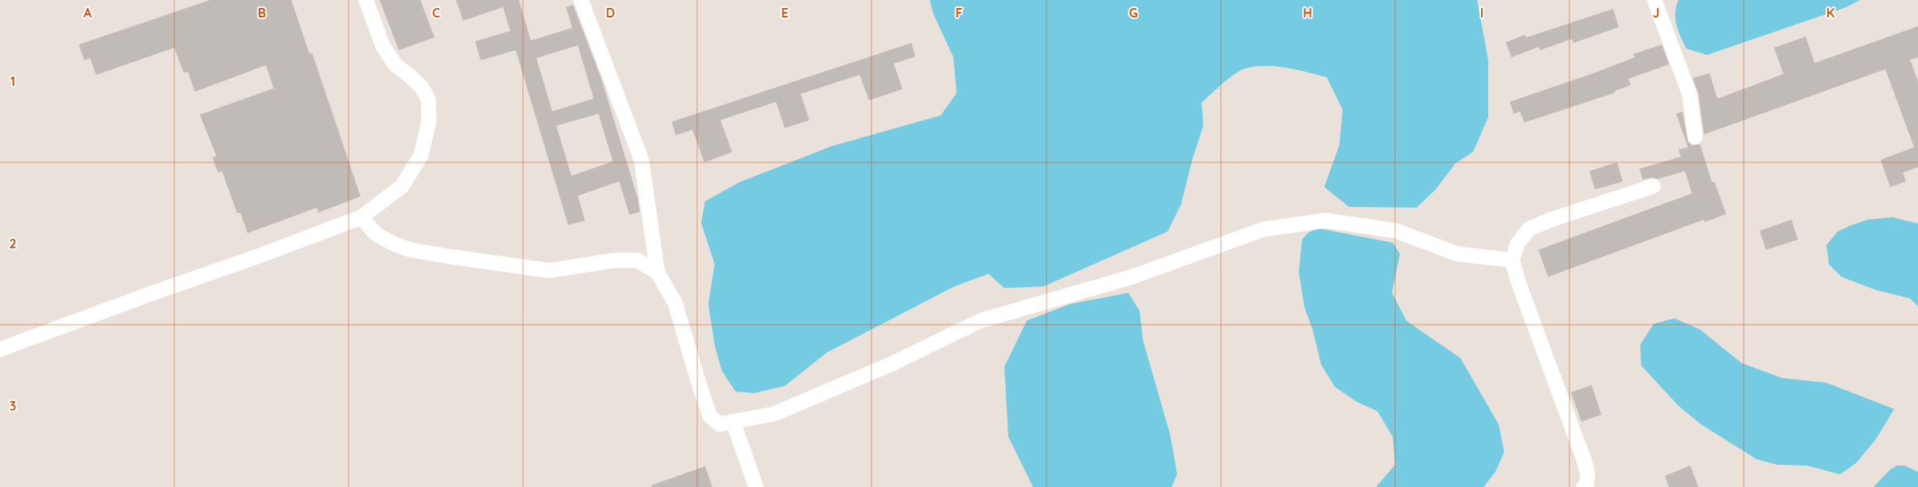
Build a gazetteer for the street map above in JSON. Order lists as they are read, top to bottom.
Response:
{
  "grid": {
    "columns": [
      "A",
      "B",
      "C",
      "D",
      "E",
      "F",
      "G",
      "H",
      "I",
      "J",
      "K"
    ],
    "rows": ["1", "2", "3"]
  }
}
